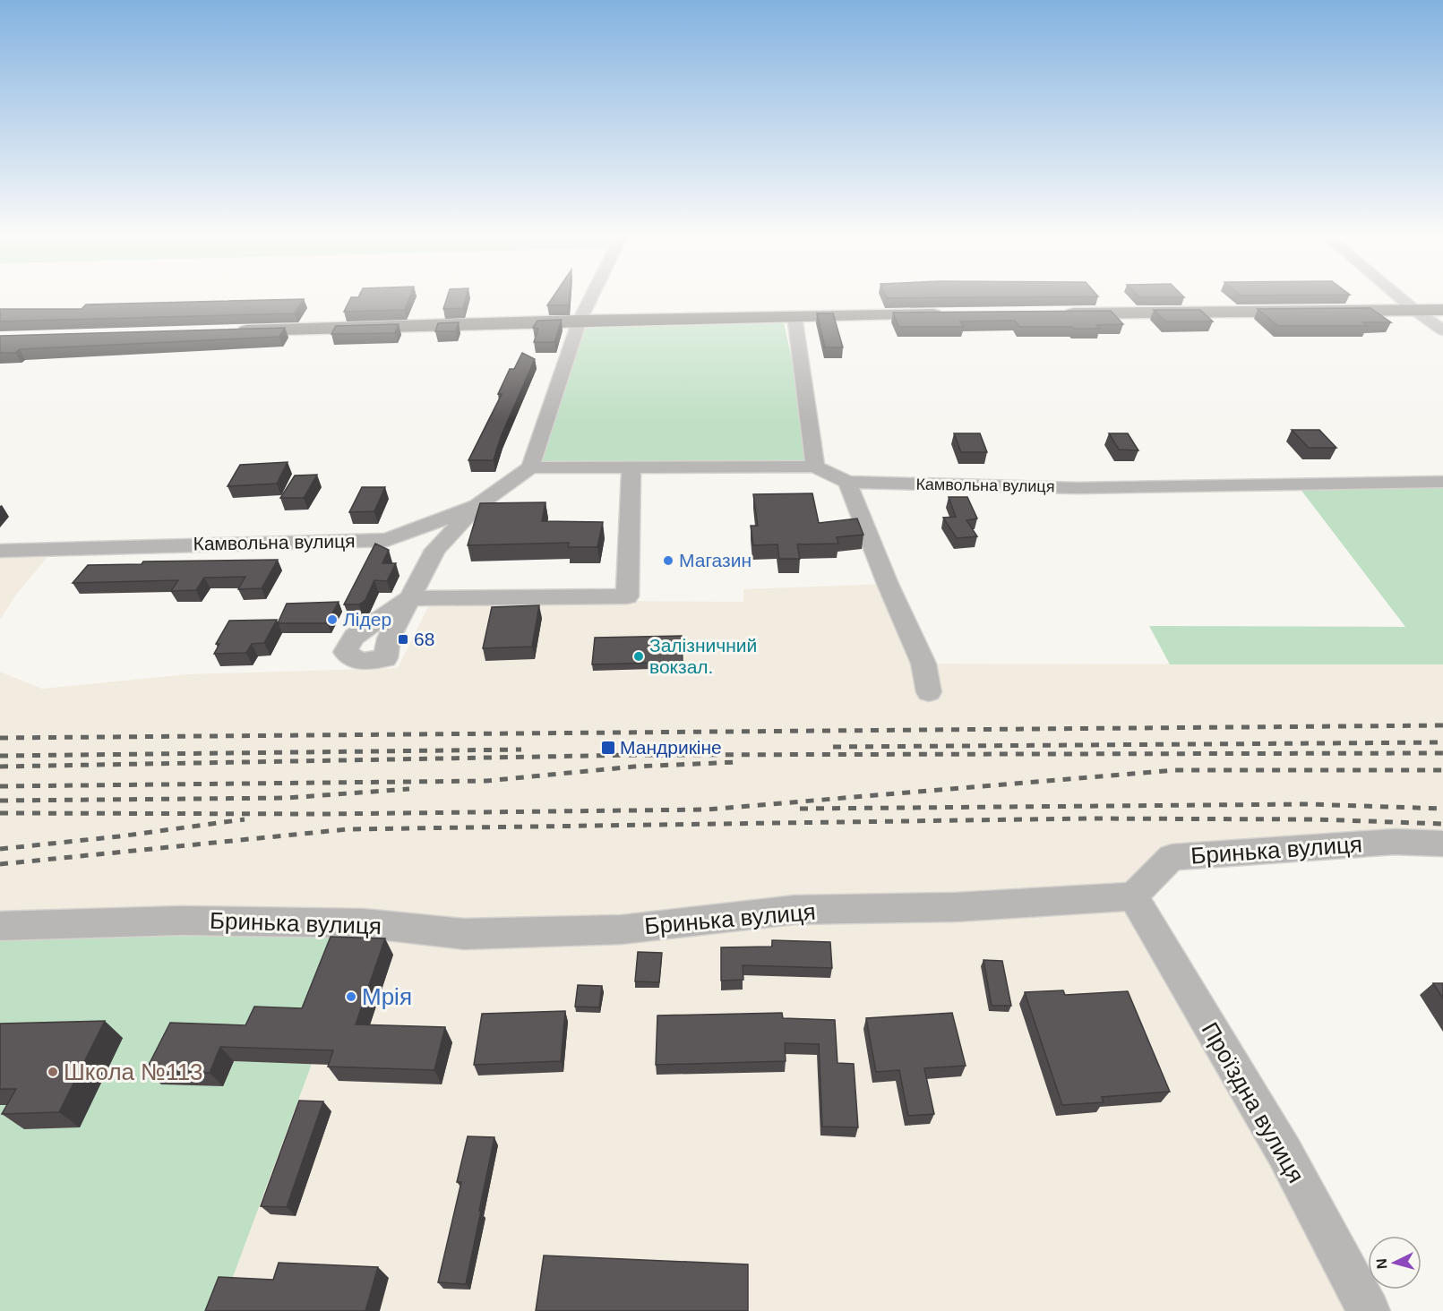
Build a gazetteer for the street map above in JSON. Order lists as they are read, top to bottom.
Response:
{
  "streets": {
    "street": ["Камвольна вулиця", "Бринька вулиця", "Проїздна вулиця"]
  },
  "crossings": [
    ["Бринька вулиця", "Проїздна вулиця"]
  ],
  "places": {
    "other": [
      "Магазин",
      "Лідер",
      "Залізничний вокзал.",
      "Мрія",
      "Школа №113"
    ],
    "transit": ["68", "Мандрикіне"]
  },
  "north": "left"
}
